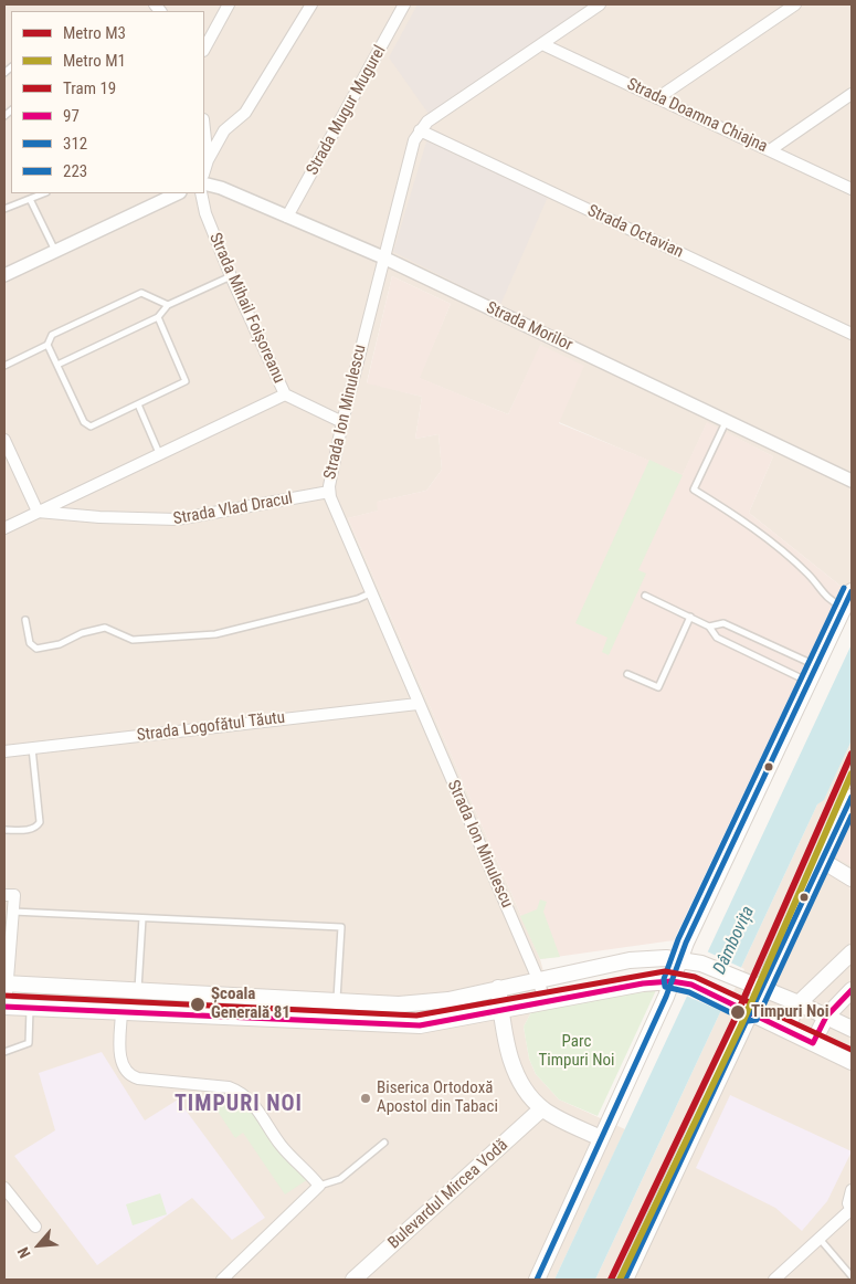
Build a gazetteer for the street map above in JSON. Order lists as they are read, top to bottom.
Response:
{
  "streets": {
    "main road": ["Bulevardul Mircea Vodă"],
    "street": [
      "Strada Mugur Mugurel",
      "Strada Doamna Chiajna",
      "Strada Octavian",
      "Strada Mihail Foișoreanu",
      "Strada Morilor",
      "Strada Ion Minulescu",
      "Strada Vlad Dracul",
      "Strada Logofătul Tăutu"
    ]
  },
  "crossings": [
    ["Strada Mugur Mugurel", "Strada Morilor"],
    ["Strada Doamna Chiajna", "Strada Ion Minulescu"],
    ["Strada Octavian", "Strada Ion Minulescu"],
    ["Strada Mihail Foișoreanu", "Strada Ion Minulescu"],
    ["Strada Morilor", "Strada Ion Minulescu"],
    ["Strada Ion Minulescu", "Strada Vlad Dracul"],
    ["Strada Ion Minulescu", "Strada Logofătul Tăutu"]
  ],
  "districts": ["TIMPURI NOI"],
  "water": ["Dâmbovița"],
  "parks": ["Parc Timpuri Noi"],
  "places": ["Școala Generală 81", "Timpuri Noi", "Biserica Ortodoxă Apostol din Tabaci"],
  "lines": [
    "transit line 223",
    "transit line 312",
    "metro line M3",
    "metro line M1",
    "tram line 19",
    "transit line 97"
  ],
  "legend": [
    "Metro M3",
    "Metro M1",
    "Tram 19",
    "97",
    "312",
    "223"
  ],
  "north": "bottom left"
}
